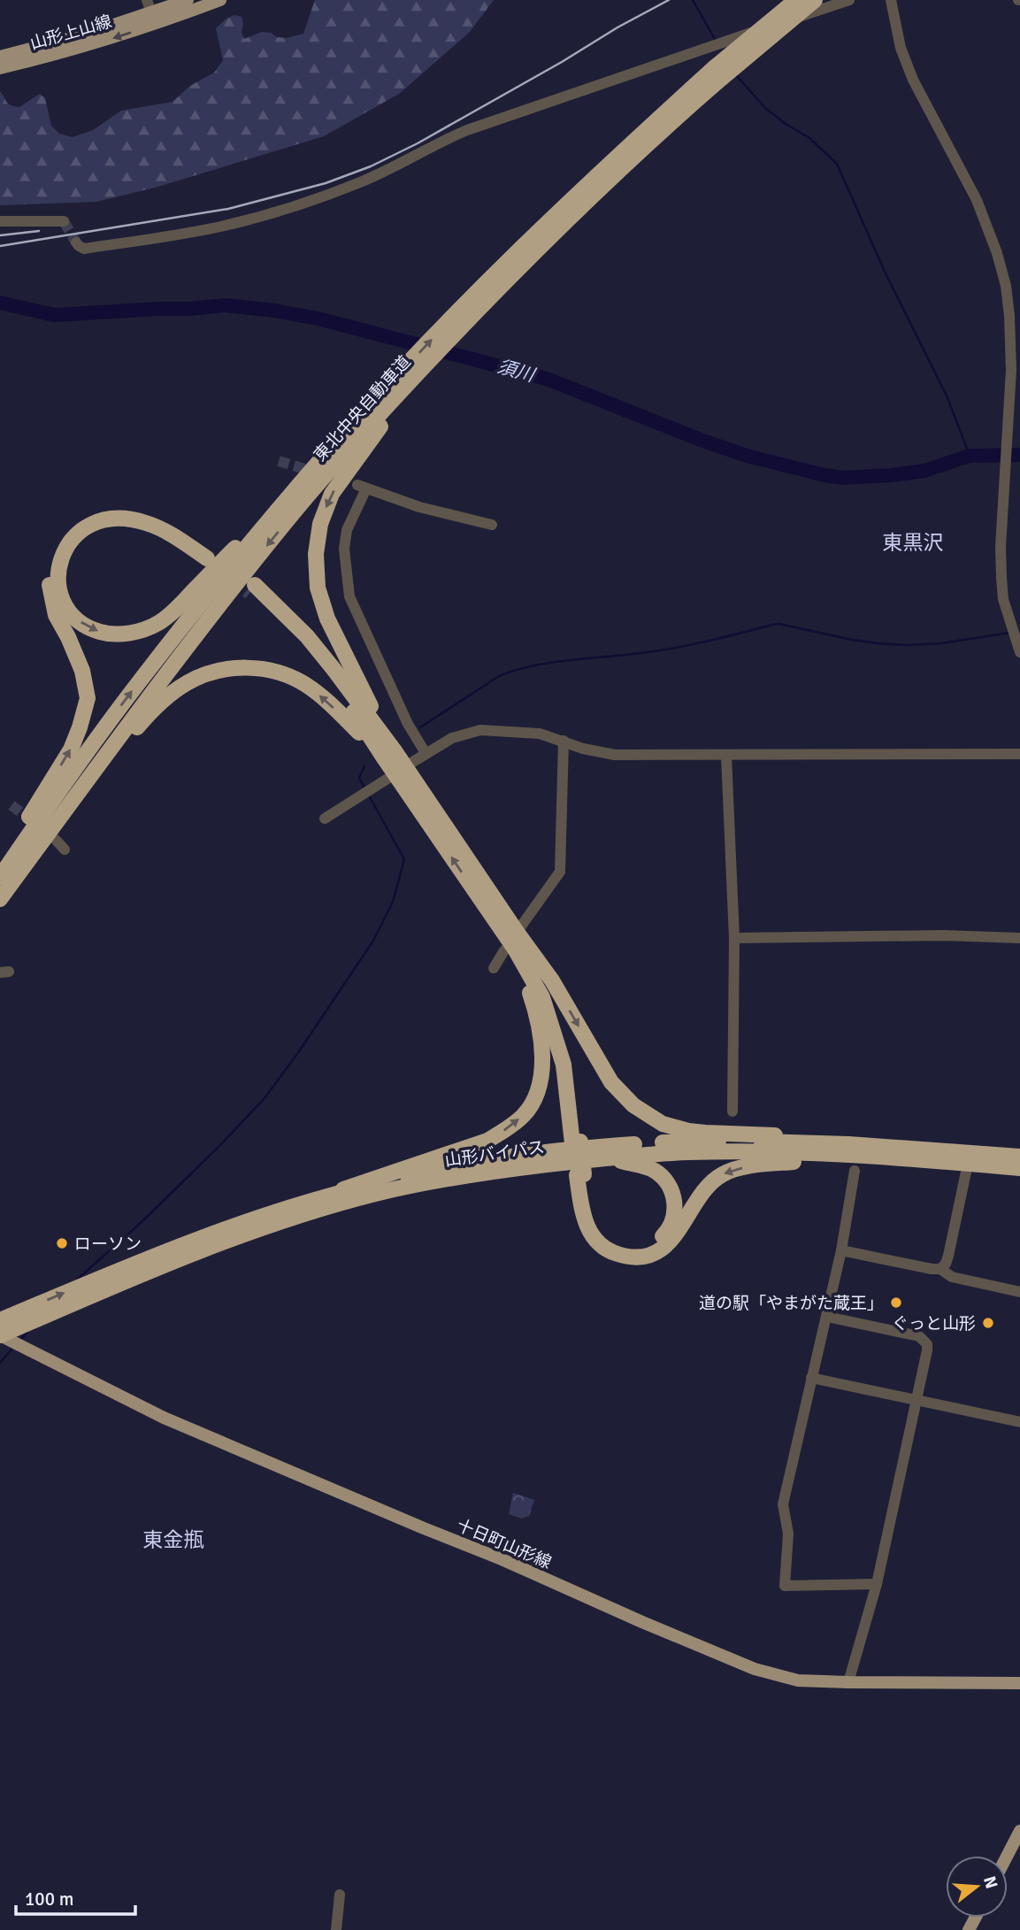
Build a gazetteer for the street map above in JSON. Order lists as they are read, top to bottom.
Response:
{
  "streets": {
    "highway": ["東北中央自動車道", "山形バイパス"],
    "main road": ["山形上山線", "十日町山形線"]
  },
  "crossings": [
    ["山形バイパス", "十日町山形線"]
  ],
  "districts": ["東黒沢", "東金瓶"],
  "water": ["須川"],
  "places": ["ローソン", "道の駅「やまがた蔵王」", "ぐっと山形"],
  "scale_bar": "100 m",
  "north": "right"
}
